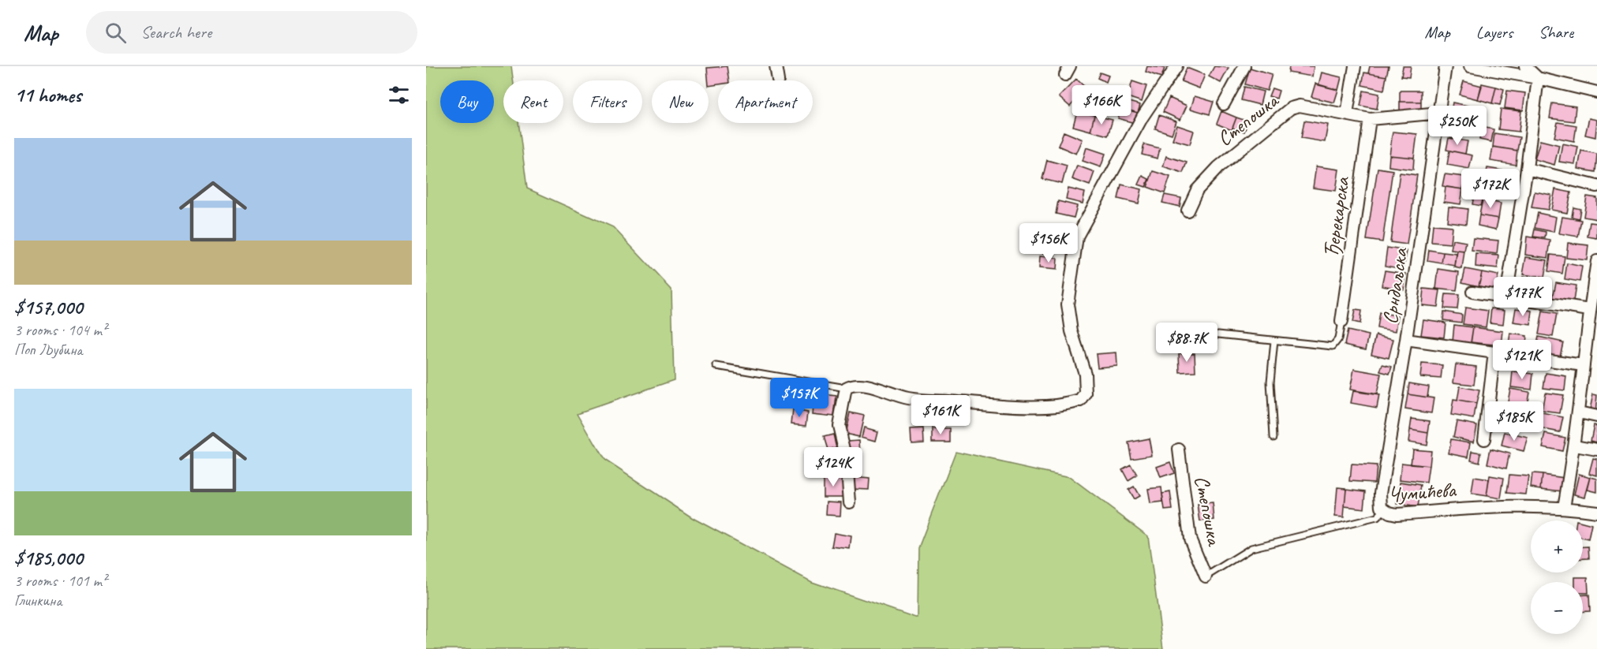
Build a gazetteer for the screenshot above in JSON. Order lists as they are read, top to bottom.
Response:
{
  "streets": {
    "street": [
      "Степошка",
      "Ђерекарска",
      "Срндаљска",
      "Чумићева"
    ]
  },
  "crossings": [
    ["Степошка", "Ђерекарска"],
    ["Степошка", "Срндаљска"],
    ["Степошка", "Чумићева"],
    ["Срндаљска", "Чумићева"]
  ],
  "page": {
    "header": "Map",
    "search": "Search here",
    "nav": ["Map", "Layers", "Share"],
    "heading": "11 homes",
    "chip": [
      "Buy",
      "Rent",
      "Filters",
      "New",
      "Apartment"
    ],
    "price": [
      "$166K",
      "$250K",
      "$172K",
      "$156K",
      "$177K",
      "$88.7K",
      "$121K",
      "$157K",
      "$161K",
      "$185K",
      "$124K"
    ],
    "list": [
      {
        "name": "$157,000",
        "note": "3 rooms · 104 m² · Поп Љубина"
      },
      {
        "name": "$185,000",
        "note": "3 rooms · 101 m² · Глинкина"
      }
    ],
    "map_buttons": ["+", "−"]
  }
}
